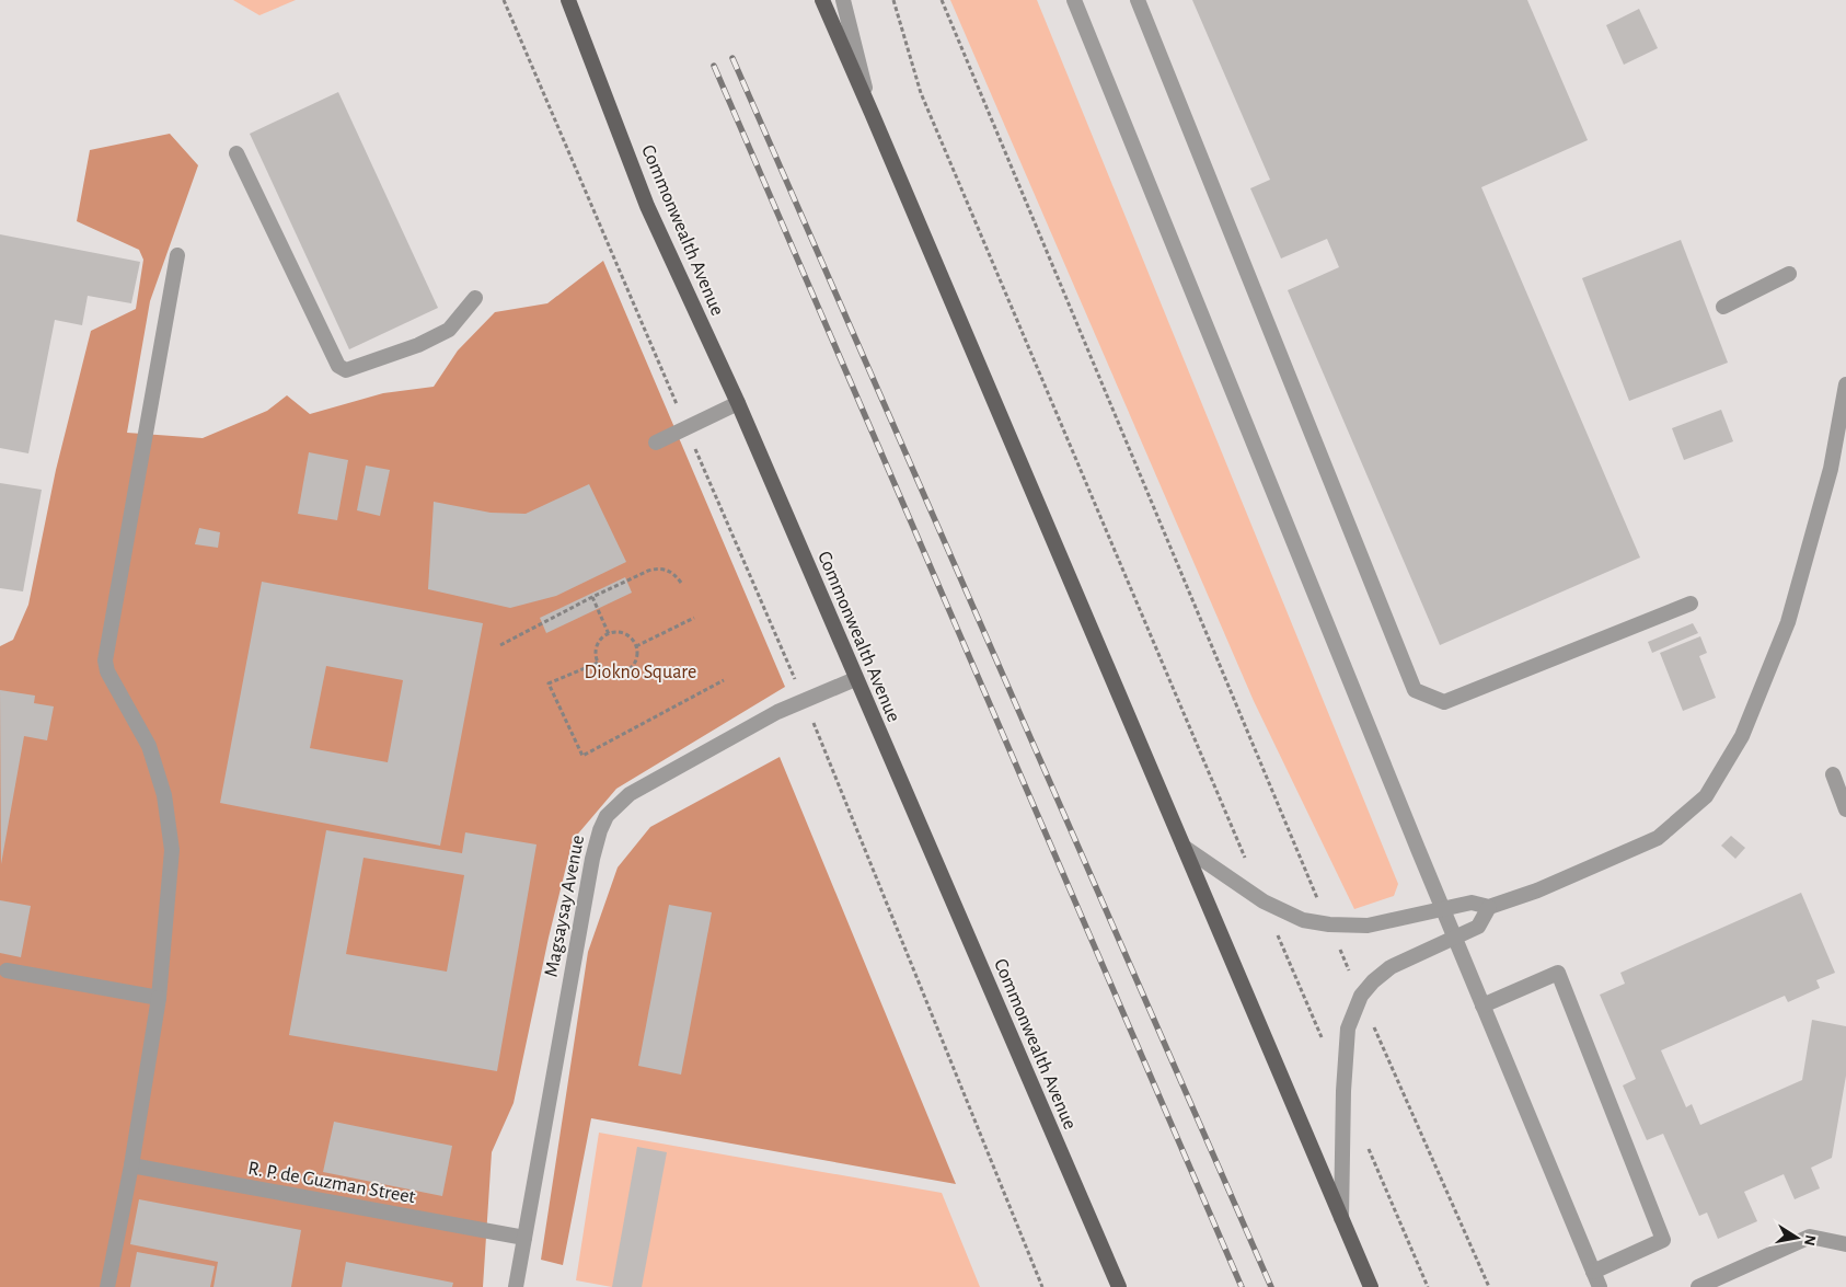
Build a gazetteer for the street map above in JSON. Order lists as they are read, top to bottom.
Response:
{
  "streets": {
    "main road": ["Commonwealth Avenue"],
    "street": ["Magsaysay Avenue", "R. P. de Guzman Street"]
  },
  "crossings": [
    ["Commonwealth Avenue", "Magsaysay Avenue"],
    ["Magsaysay Avenue", "R. P. de Guzman Street"]
  ],
  "parks": ["Diokno Square"],
  "north": "right"
}
